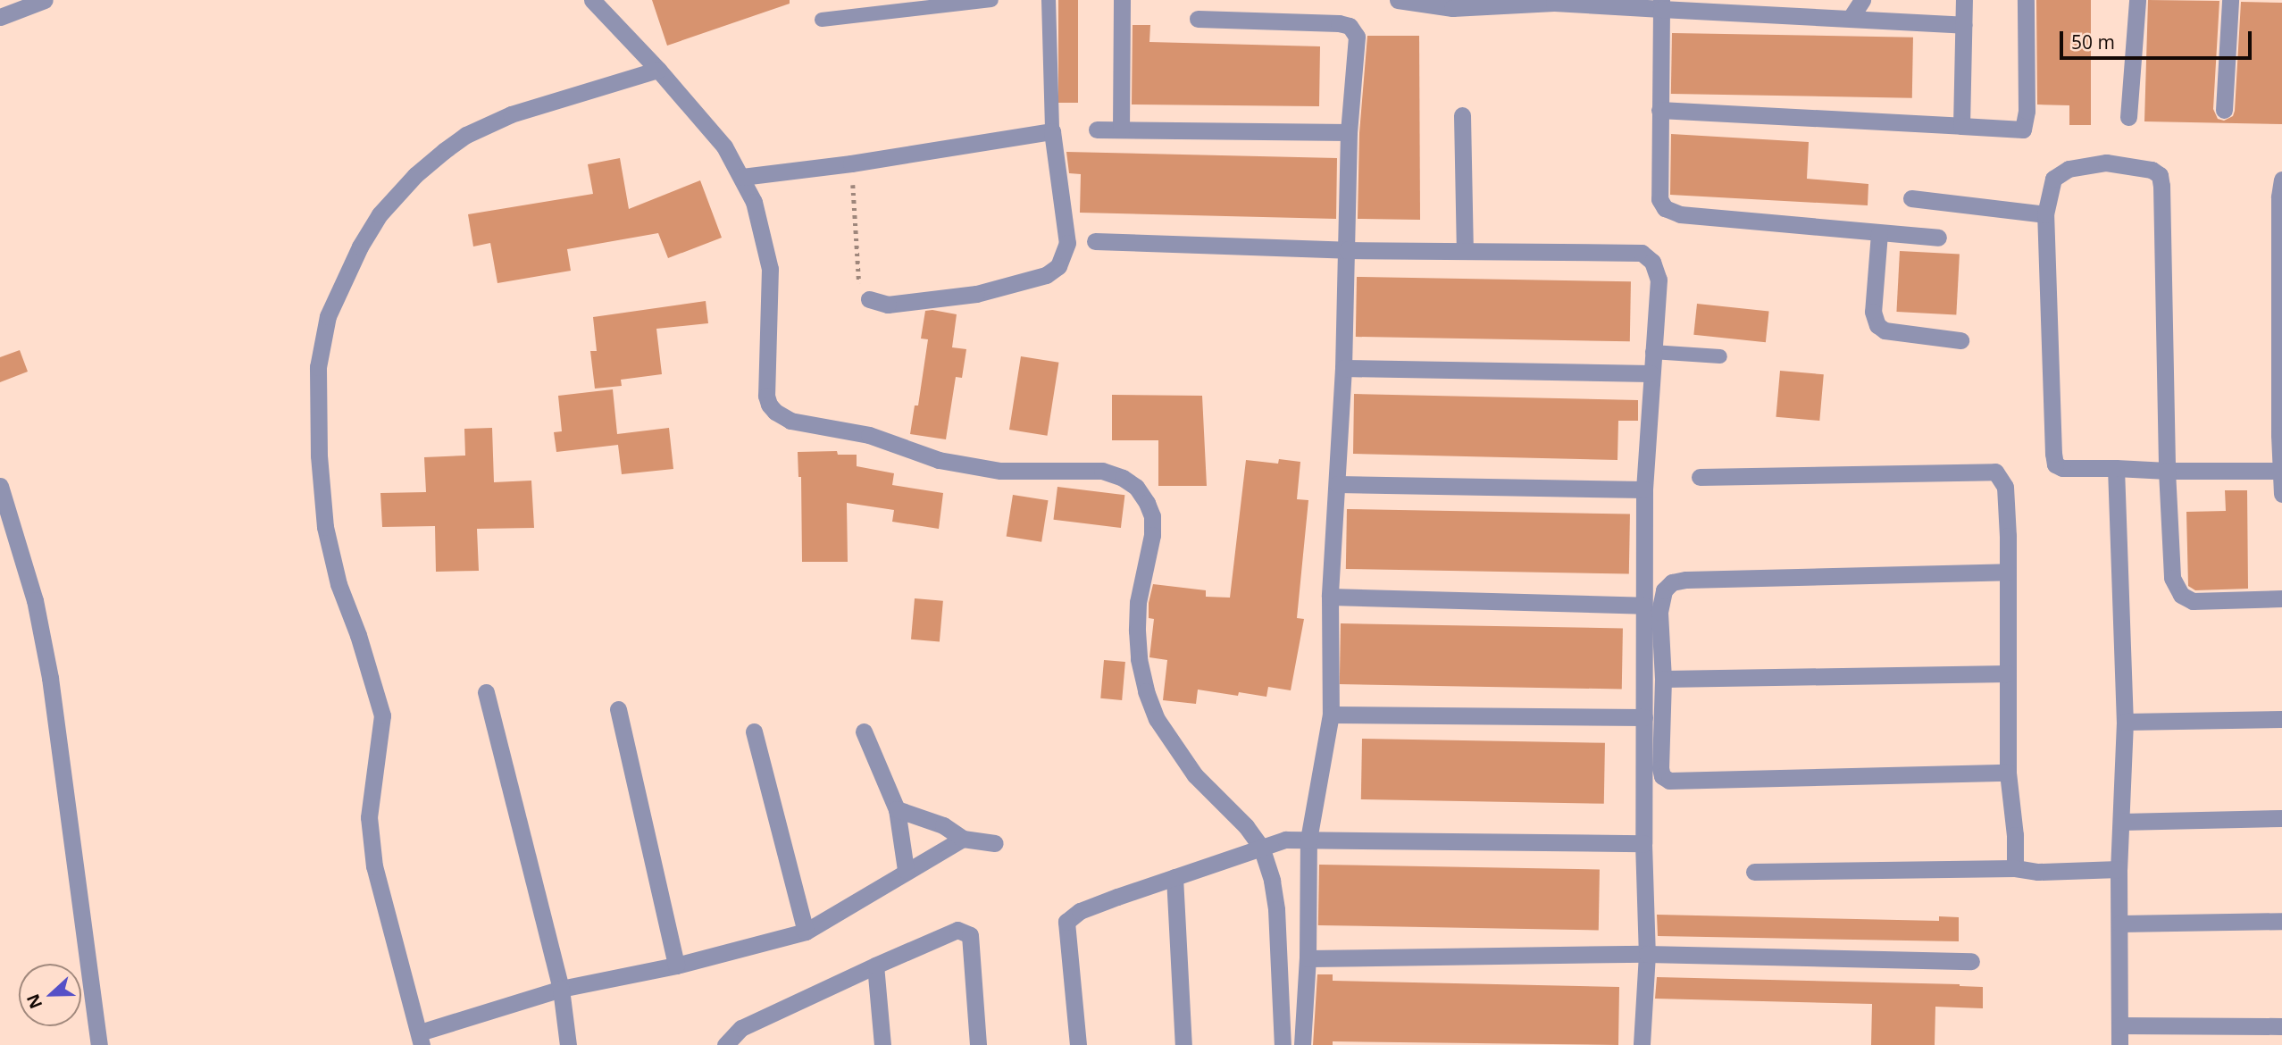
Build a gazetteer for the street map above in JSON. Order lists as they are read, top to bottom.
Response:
{
  "scale_bar": "50 m",
  "north": "left"
}
